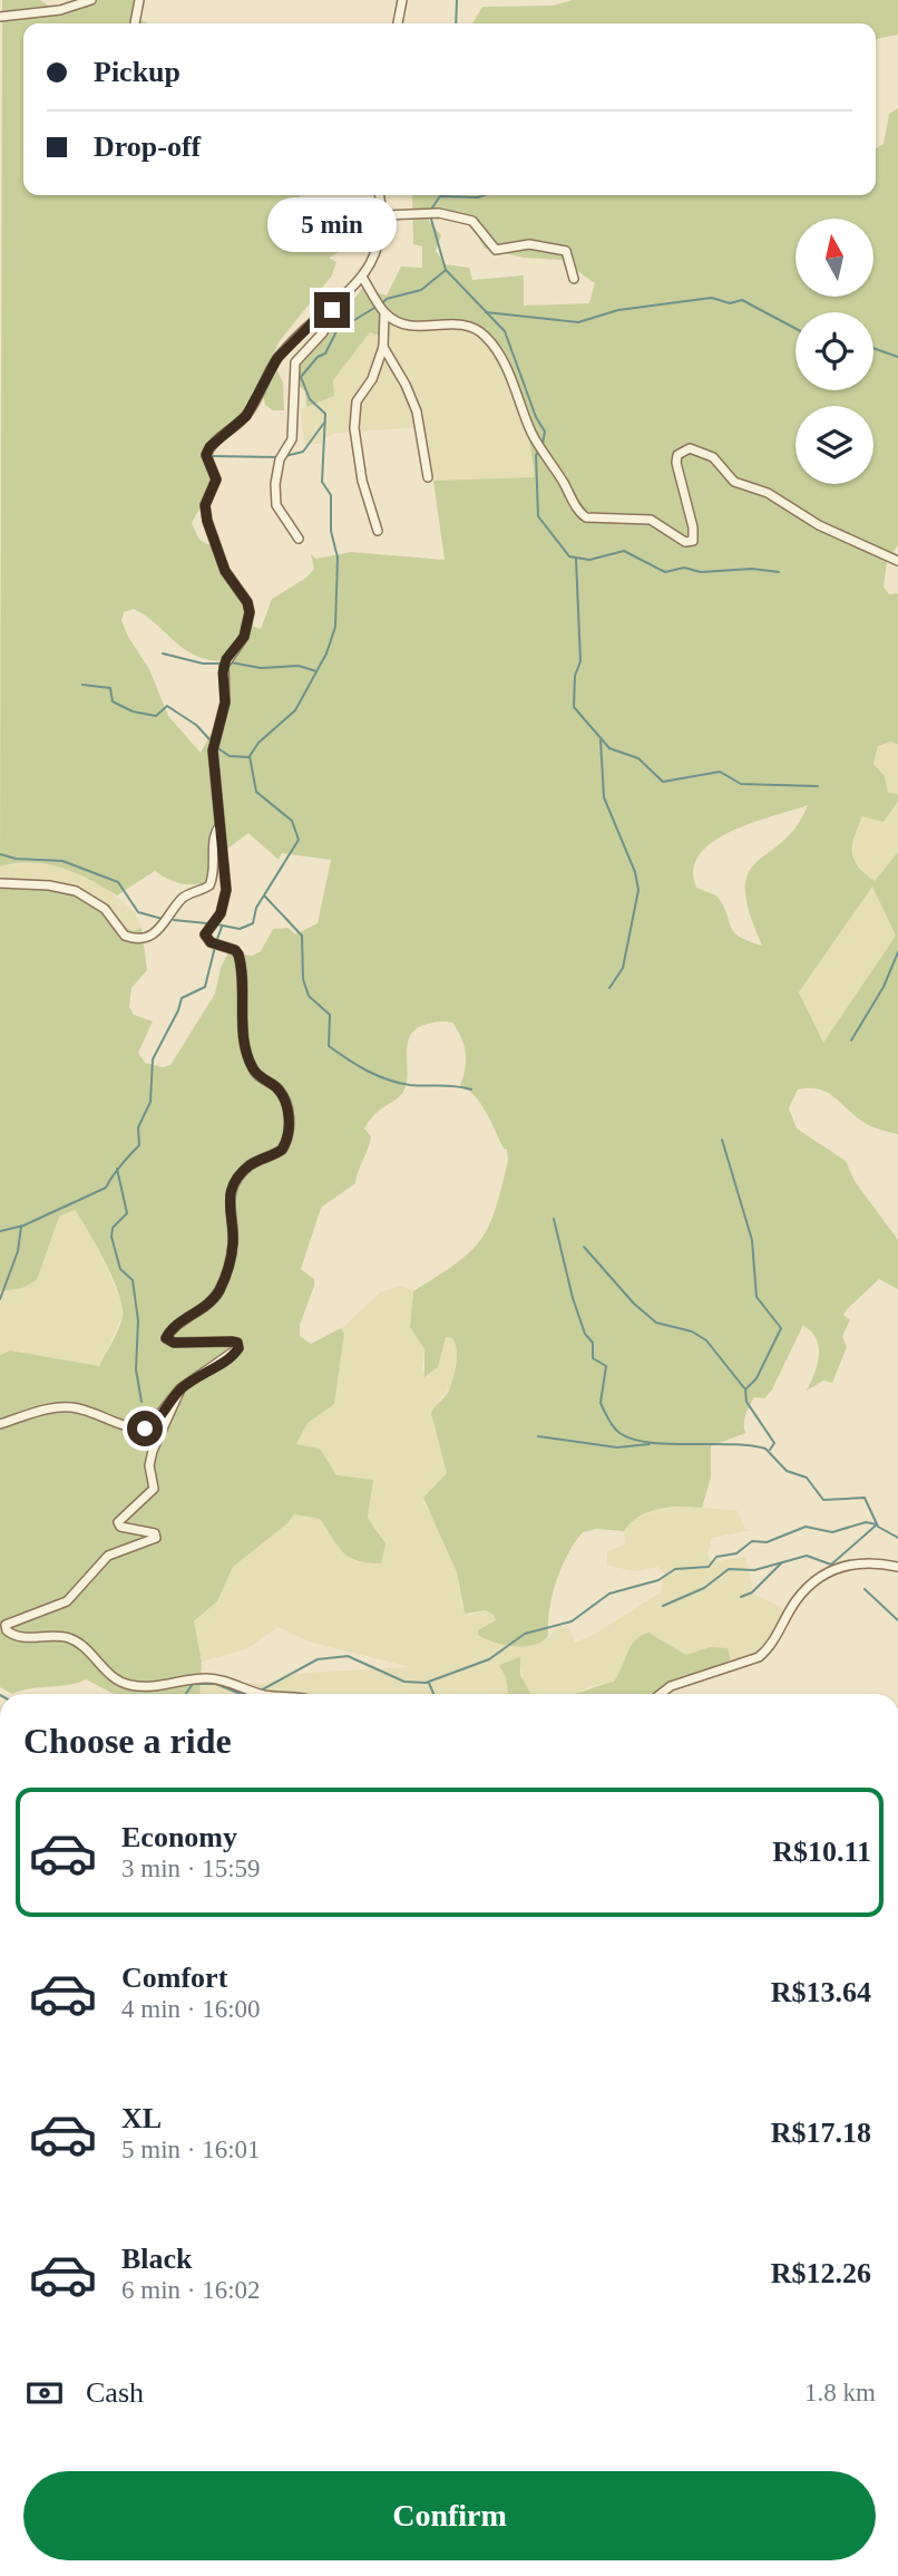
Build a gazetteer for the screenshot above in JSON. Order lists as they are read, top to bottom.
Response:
{
  "north": "top",
  "page": {
    "banner": ["Pickup", "Drop-off"],
    "bubble": "5 min",
    "heading": "Choose a ride",
    "list": [
      {
        "name": "Economy",
        "note": "3 min · 15:59",
        "value": "R$10.11"
      },
      {
        "name": "Comfort",
        "note": "4 min · 16:00",
        "value": "R$13.64"
      },
      {
        "name": "XL",
        "note": "5 min · 16:01",
        "value": "R$17.18"
      },
      {
        "name": "Black",
        "note": "6 min · 16:02",
        "value": "R$12.26"
      }
    ],
    "pay": ["Cash", "1.8 km"],
    "buttons": "Confirm"
  }
}
